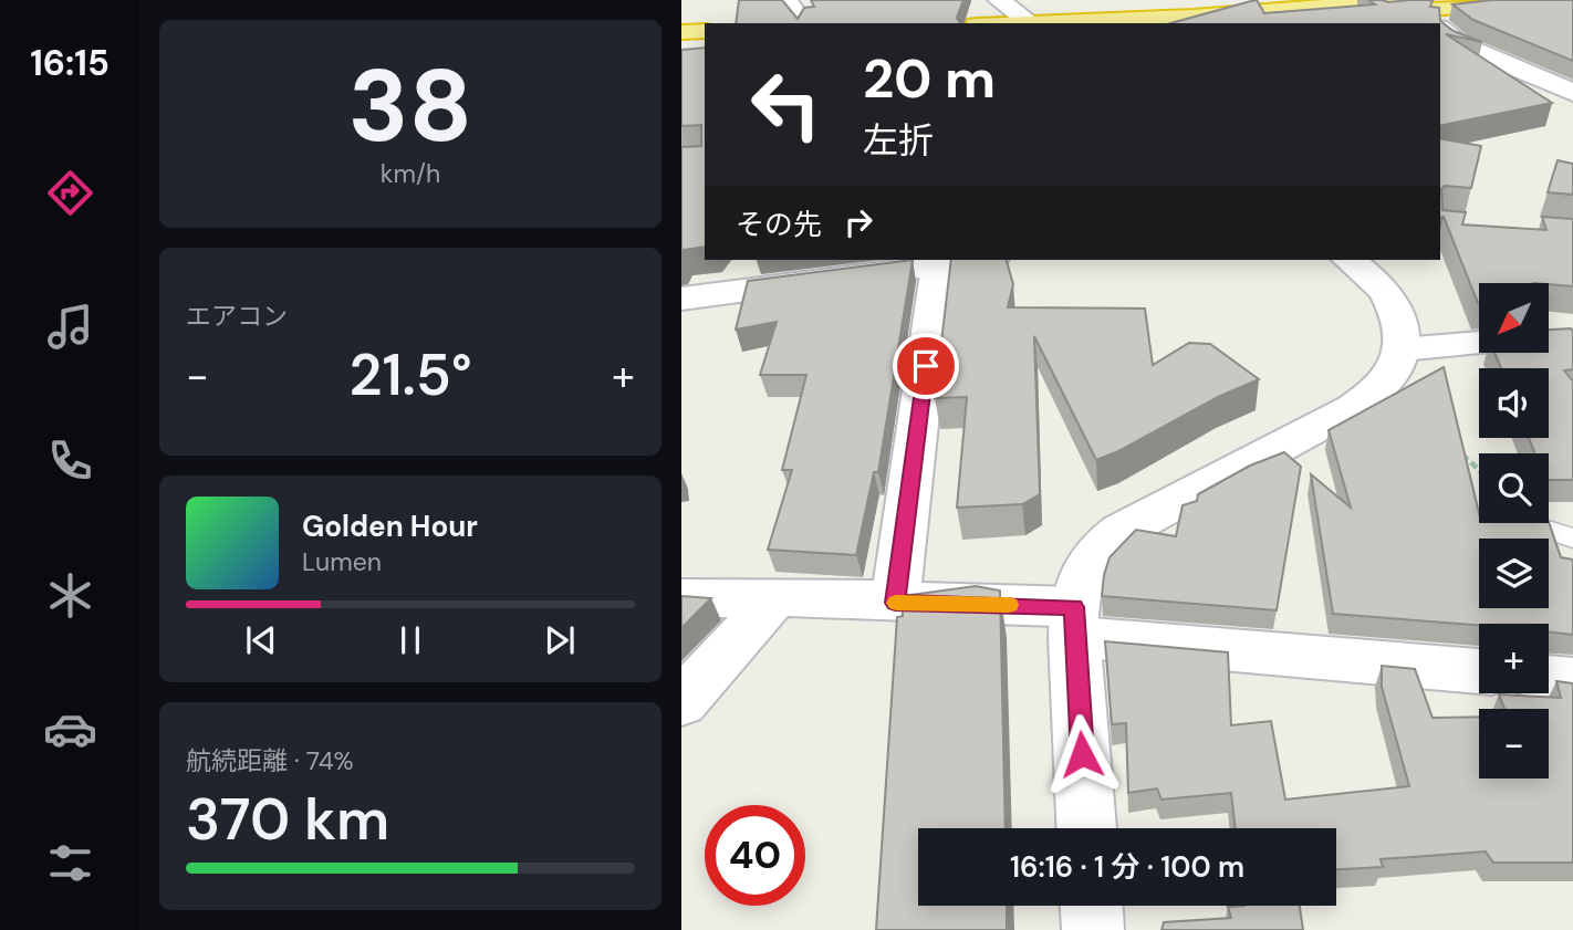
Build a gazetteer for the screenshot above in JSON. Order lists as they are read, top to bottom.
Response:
{
  "north": "bottom left",
  "page": {
    "tabs": "16:15",
    "tile": [
      ["38", "km/h"],
      "エアコン",
      ["航続距離 · 74%", "370 km"]
    ],
    "turn": ["20 m", "左折"],
    "then": "その先",
    "map_buttons": ["+", "−"],
    "heat": ["−", "21.5°", "+"],
    "song": ["Golden Hour", "Lumen"],
    "limit": "40",
    "trip": "16:16 · 1 分 · 100 m"
  }
}
